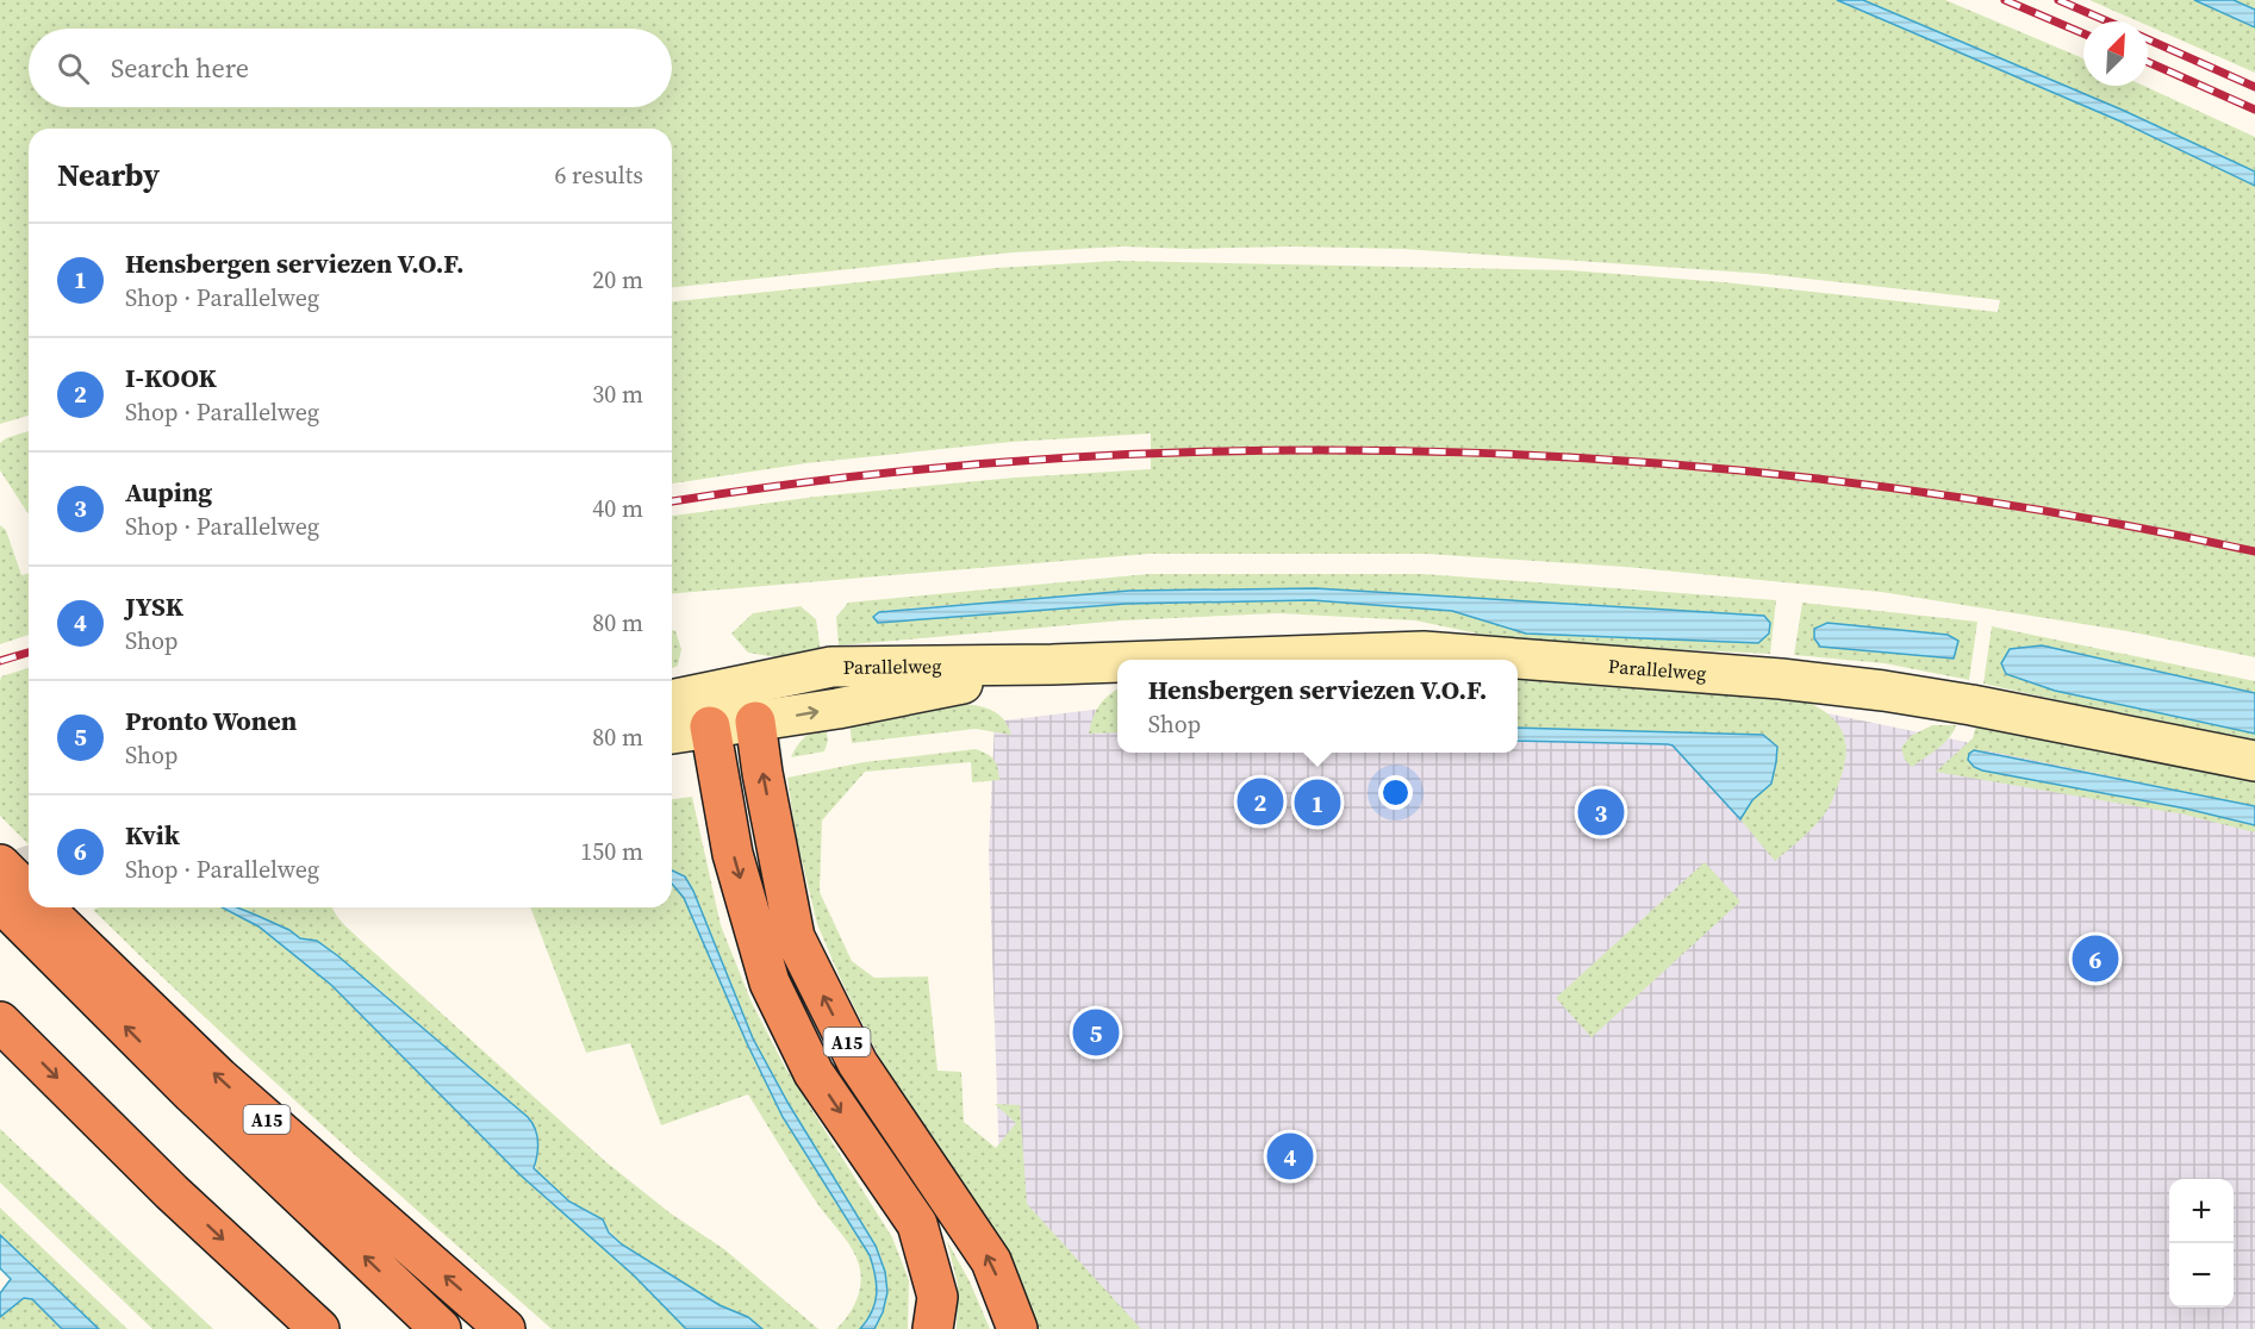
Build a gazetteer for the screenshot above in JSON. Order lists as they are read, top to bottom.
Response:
{
  "streets": {
    "highway": ["A15"],
    "main road": ["Parallelweg"]
  },
  "crossings": [
    ["Parallelweg", "A15"]
  ],
  "north": "top right",
  "page": {
    "search": "Search here",
    "heading": ["Nearby", "6 results"],
    "list": [
      {
        "mark": "1",
        "name": "Hensbergen serviezen V.O.F.",
        "note": "Shop · Parallelweg",
        "value": "20 m"
      },
      {
        "mark": "2",
        "name": "I-KOOK",
        "note": "Shop · Parallelweg",
        "value": "30 m"
      },
      {
        "mark": "3",
        "name": "Auping",
        "note": "Shop · Parallelweg",
        "value": "40 m"
      },
      {
        "mark": "4",
        "name": "JYSK",
        "note": "Shop",
        "value": "80 m"
      },
      {
        "mark": "5",
        "name": "Pronto Wonen",
        "note": "Shop",
        "value": "80 m"
      },
      {
        "mark": "6",
        "name": "Kvik",
        "note": "Shop · Parallelweg",
        "value": "150 m"
      }
    ],
    "popup": ["Hensbergen serviezen V.O.F.", "Shop"],
    "pins": [
      "2",
      "1",
      "3",
      "6",
      "5",
      "4"
    ],
    "map_buttons": ["+", "−"]
  }
}
